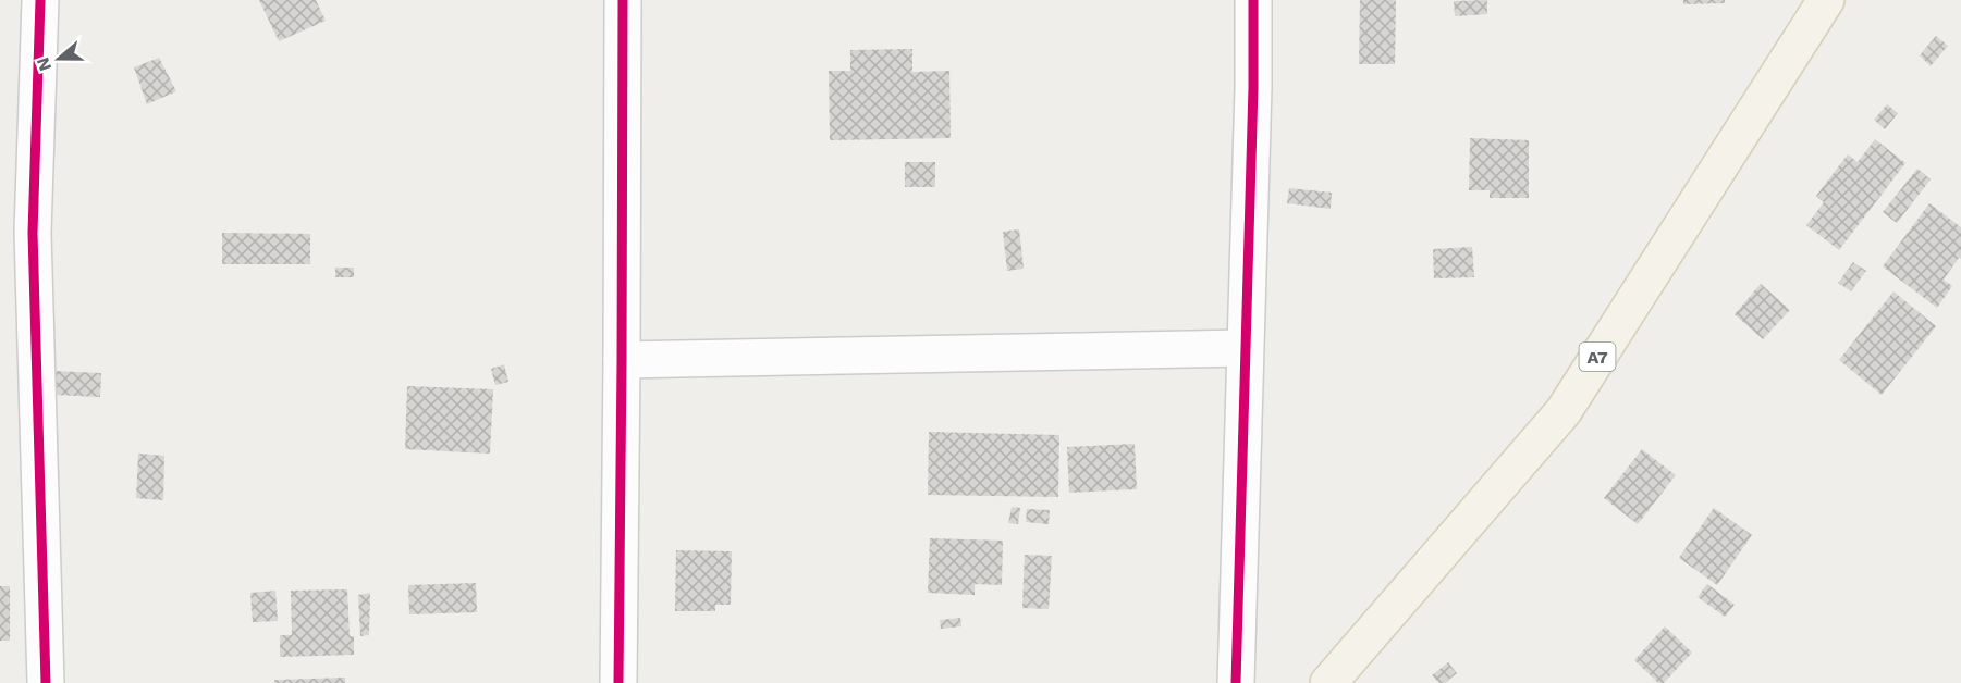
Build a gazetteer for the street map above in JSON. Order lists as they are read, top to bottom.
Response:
{
  "streets": {
    "main road": ["A7"]
  },
  "north": "left"
}
